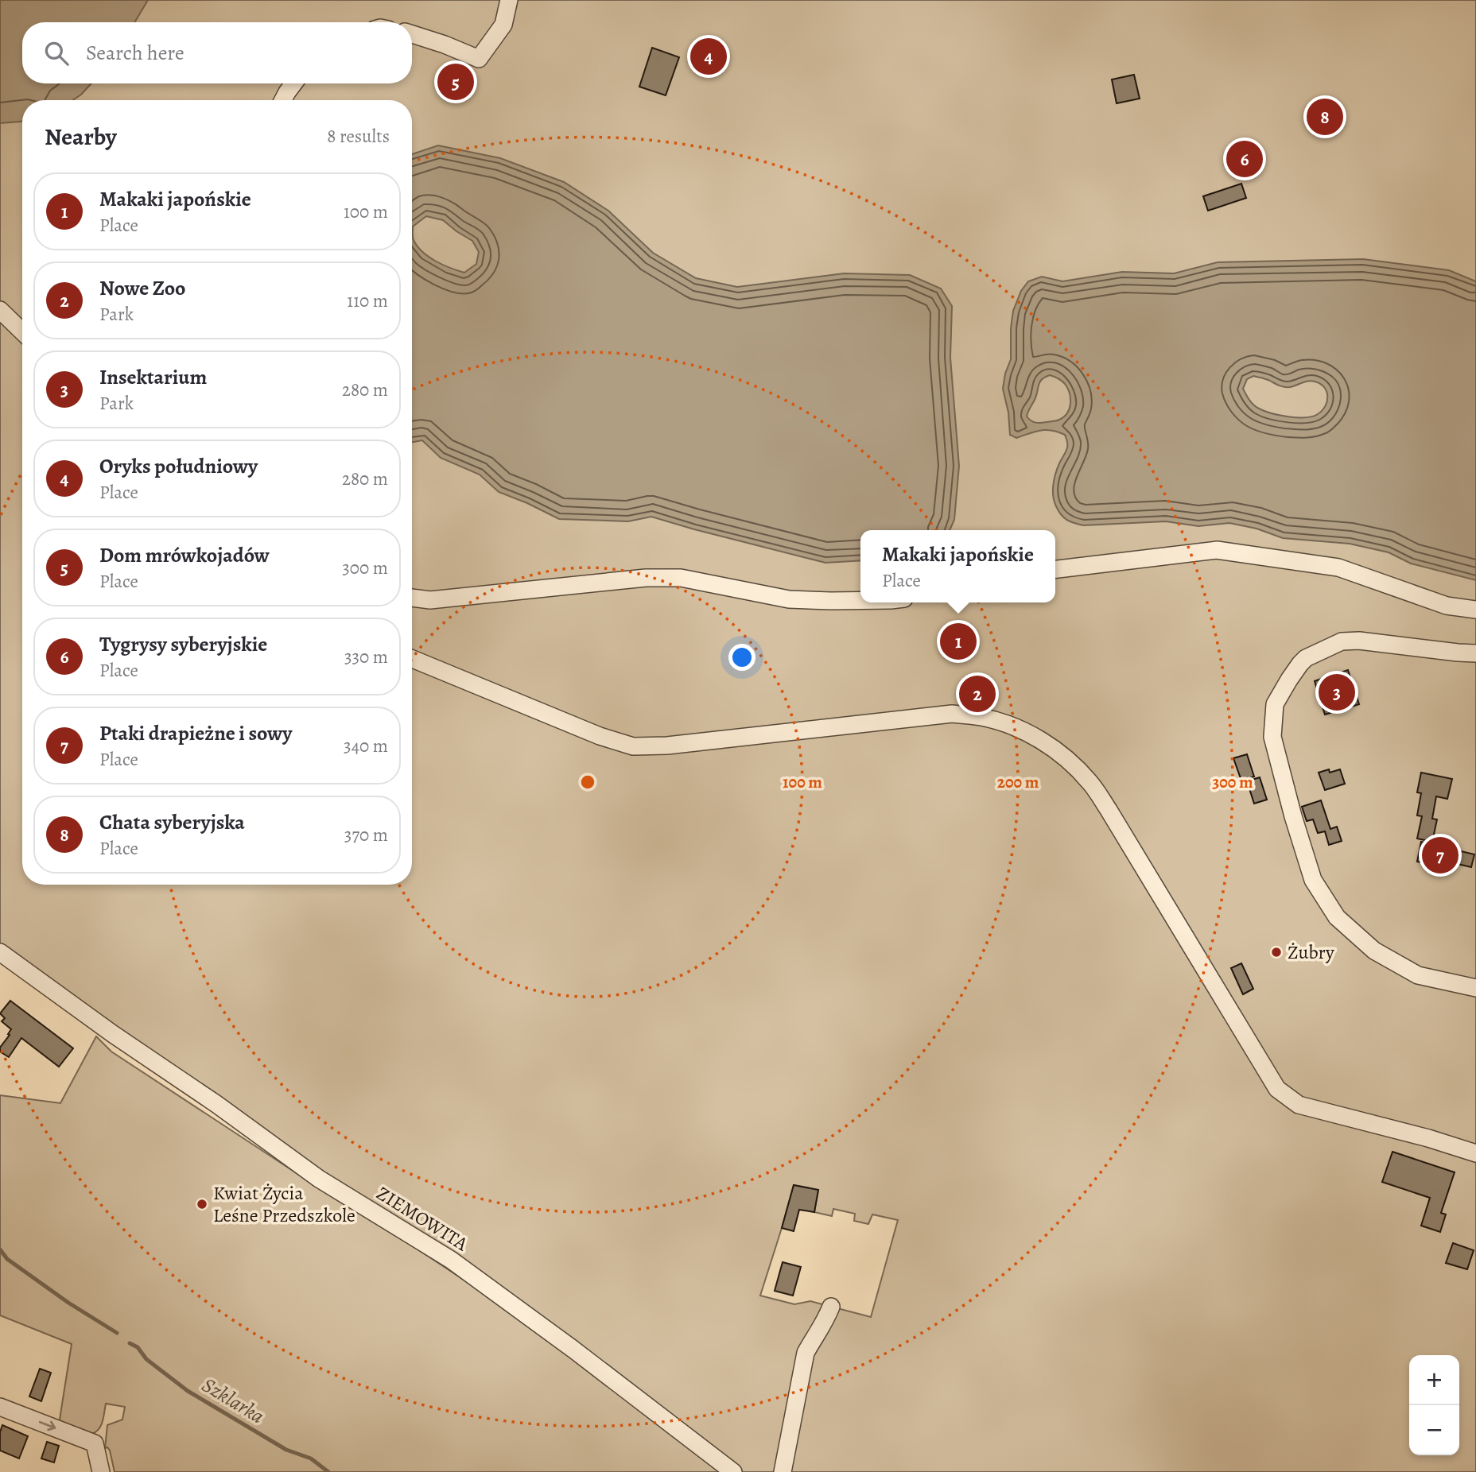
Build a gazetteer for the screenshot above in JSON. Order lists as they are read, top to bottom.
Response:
{
  "streets": {
    "street": ["ZIEMOWITA"]
  },
  "water": ["Szklarka"],
  "places": ["Żubry", "Kwiat Życia Leśne Przedszkole"],
  "page": {
    "search": "Search here",
    "pins": [
      "4",
      "5",
      "8",
      "6",
      "1",
      "3",
      "2",
      "7"
    ],
    "heading": ["Nearby", "8 results"],
    "list": [
      {
        "mark": "1",
        "name": "Makaki japońskie",
        "note": "Place",
        "value": "100 m"
      },
      {
        "mark": "2",
        "name": "Nowe Zoo",
        "note": "Park",
        "value": "110 m"
      },
      {
        "mark": "3",
        "name": "Insektarium",
        "note": "Park",
        "value": "280 m"
      },
      {
        "mark": "4",
        "name": "Oryks południowy",
        "note": "Place",
        "value": "280 m"
      },
      {
        "mark": "5",
        "name": "Dom mrówkojadów",
        "note": "Place",
        "value": "300 m"
      },
      {
        "mark": "6",
        "name": "Tygrysy syberyjskie",
        "note": "Place",
        "value": "330 m"
      },
      {
        "mark": "7",
        "name": "Ptaki drapieżne i sowy",
        "note": "Place",
        "value": "340 m"
      },
      {
        "mark": "8",
        "name": "Chata syberyjska",
        "note": "Place",
        "value": "370 m"
      }
    ],
    "popup": ["Makaki japońskie", "Place"],
    "map_buttons": ["+", "−"]
  },
  "rings": ["100 m", "200 m", "300 m"]
}
